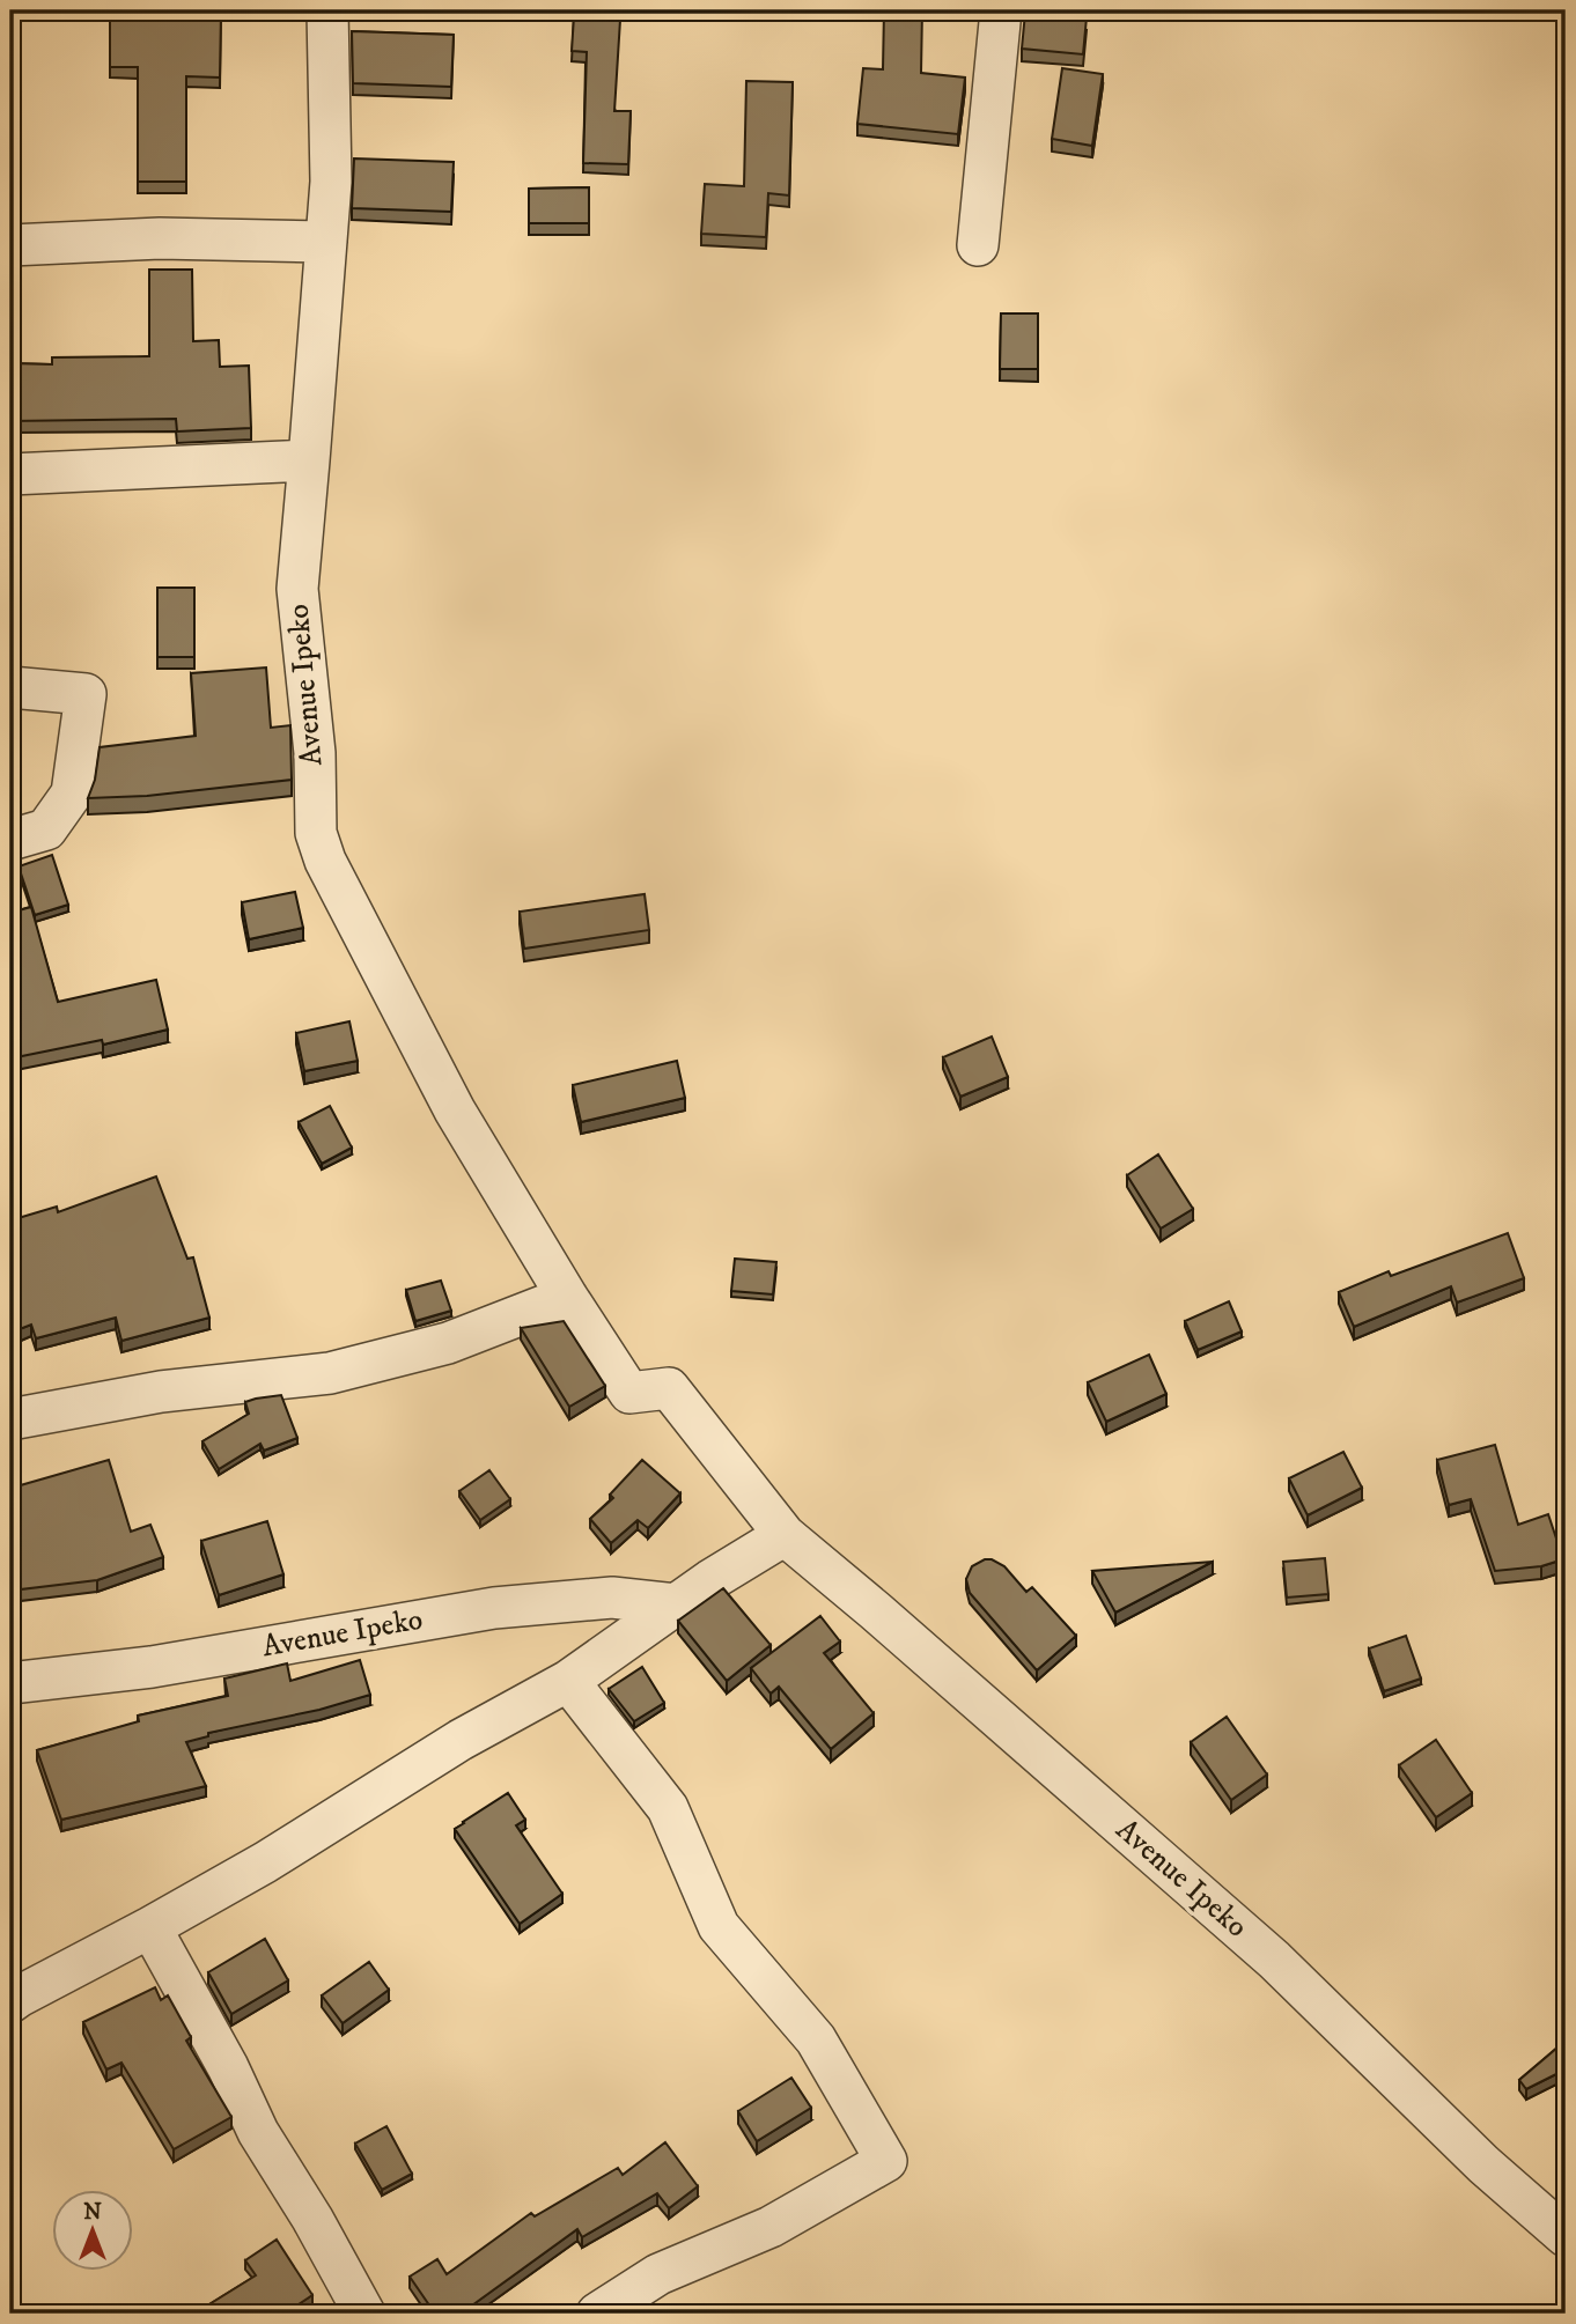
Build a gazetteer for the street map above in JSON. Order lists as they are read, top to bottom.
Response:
{
  "streets": {
    "street": ["Avenue Ipeko"]
  },
  "north": "top"
}
